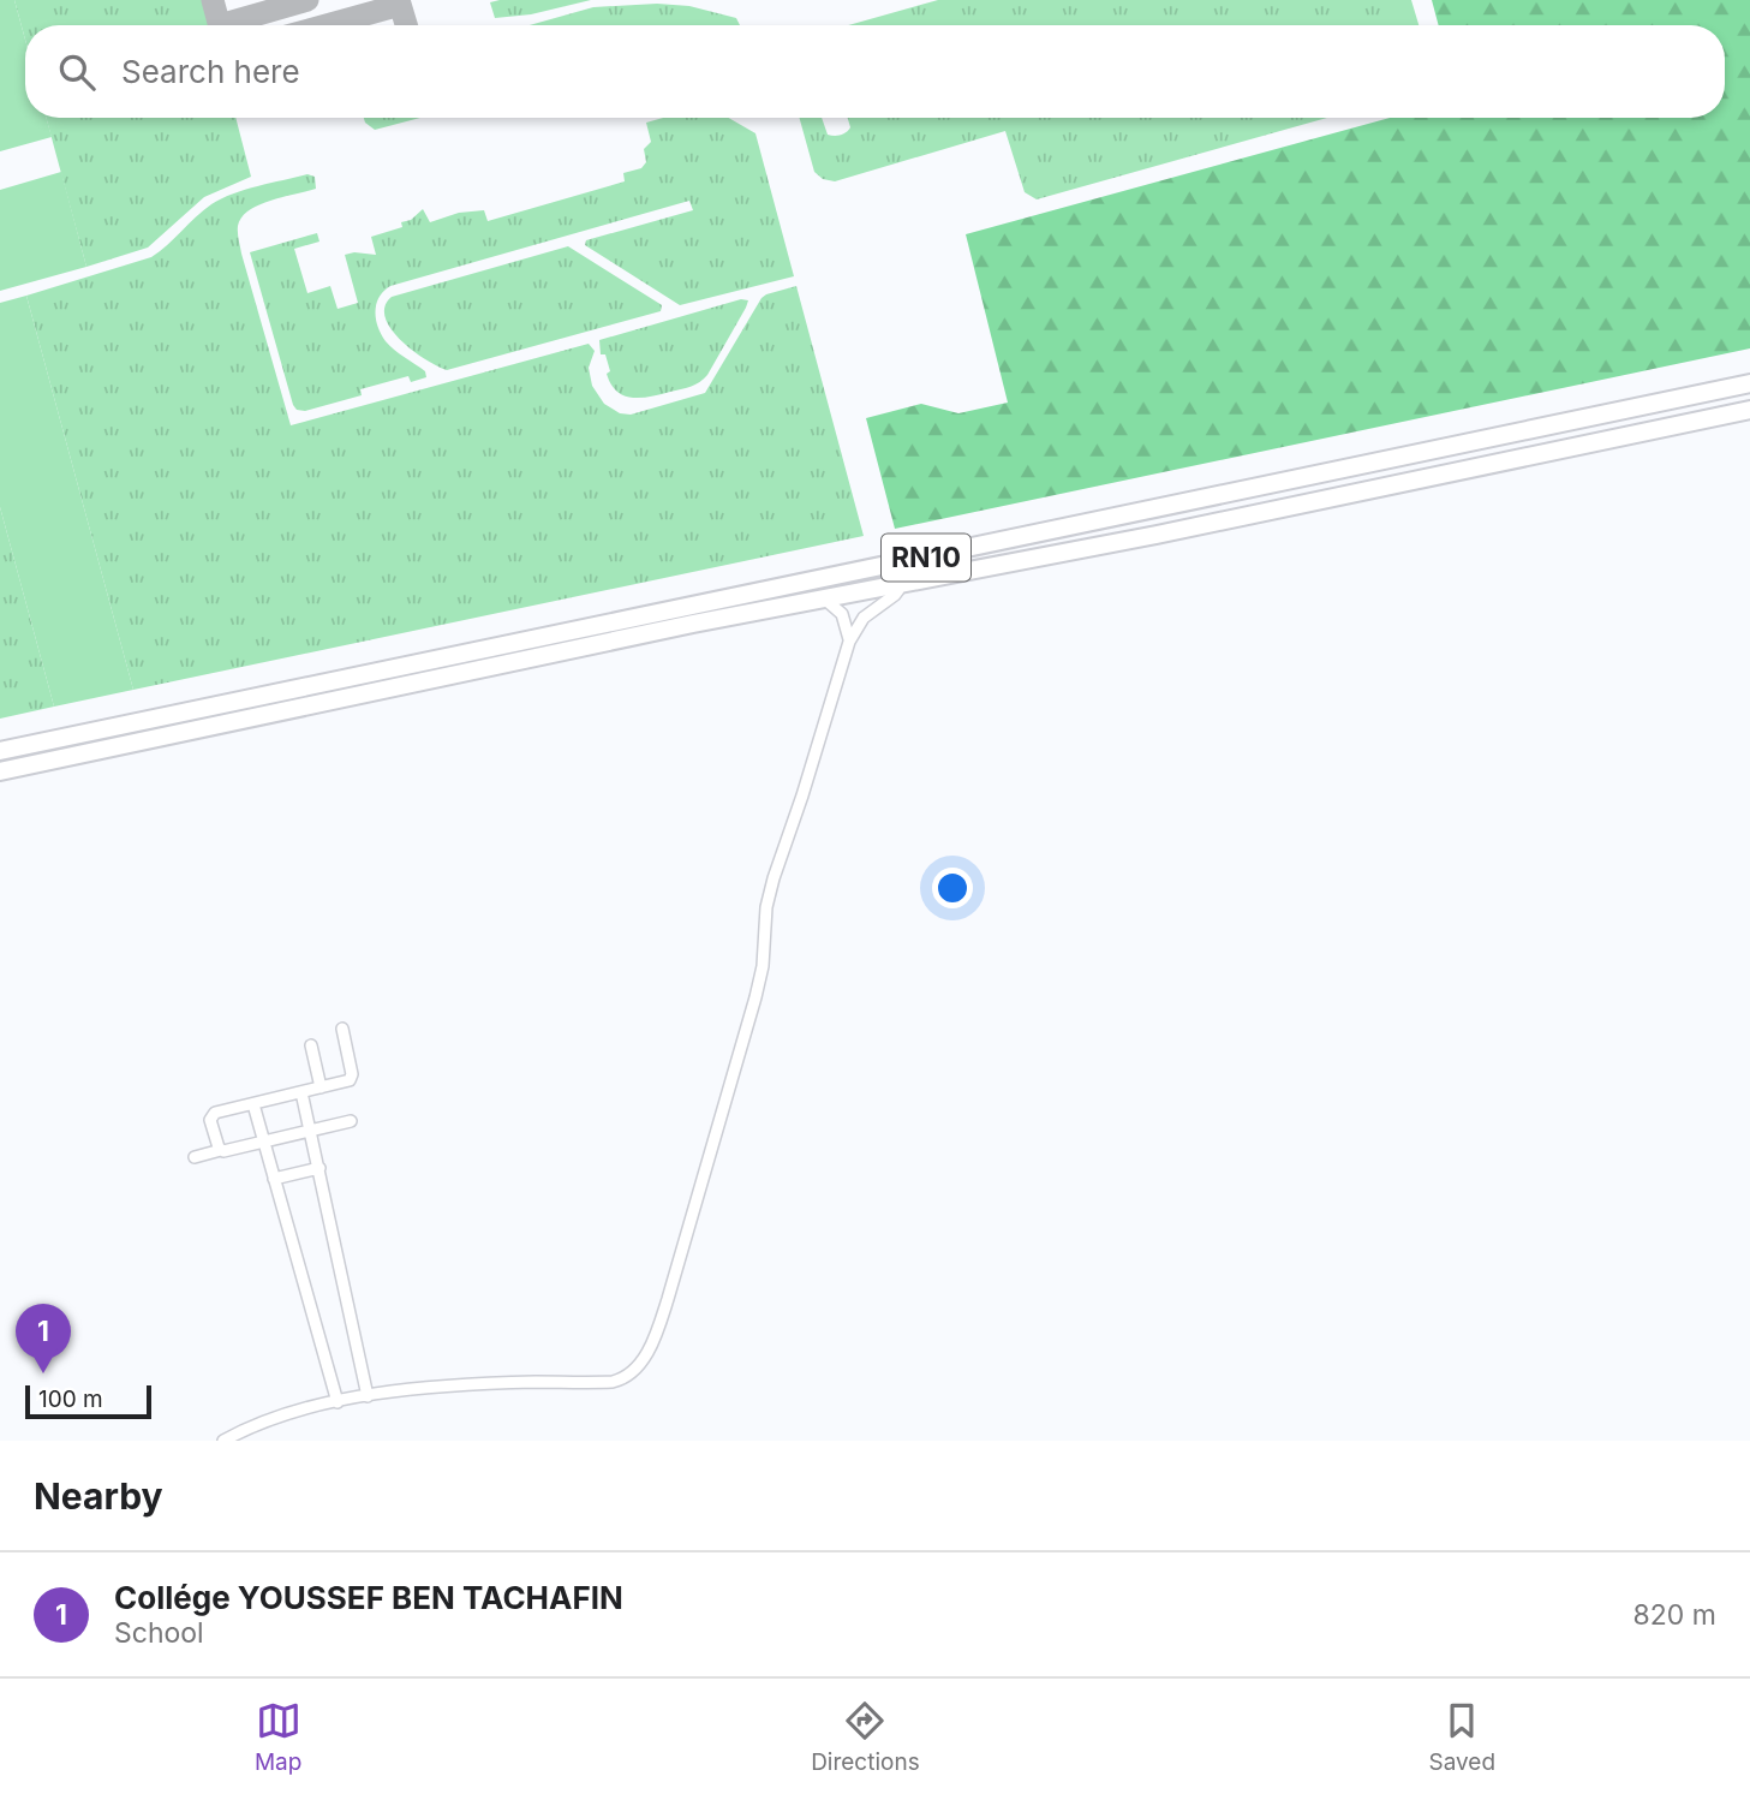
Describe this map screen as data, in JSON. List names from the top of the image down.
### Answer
{
  "streets": {
    "highway": ["RN10"]
  },
  "scale_bar": "100 m",
  "page": {
    "search": "Search here",
    "pins": "1",
    "scale": "100 m",
    "heading": "Nearby",
    "list": [
      {
        "mark": "1",
        "name": "Collége YOUSSEF BEN TACHAFIN",
        "note": "School",
        "value": "820 m"
      }
    ],
    "nav": ["Map", "Directions", "Saved"]
  }
}
